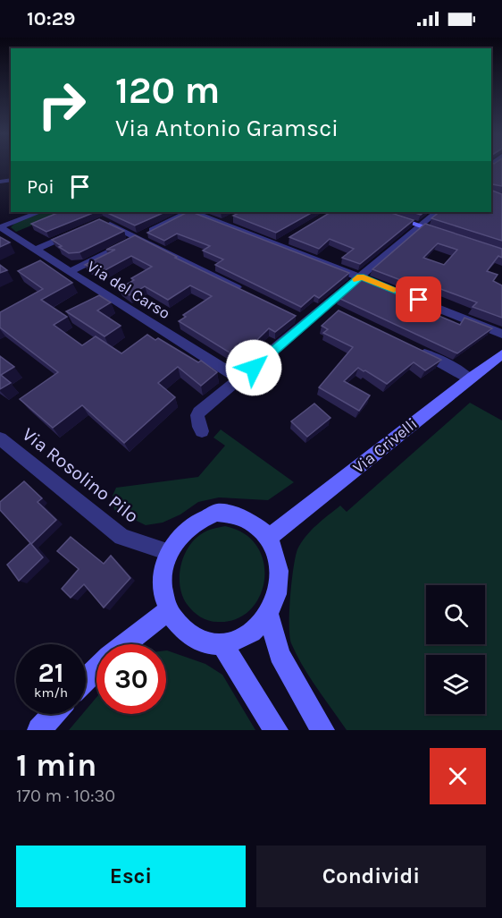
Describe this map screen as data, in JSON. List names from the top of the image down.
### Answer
{
  "streets": {
    "street": ["Via del Carso", "Via Crivelli", "Via Rosolino Pilo"]
  },
  "crossings": [
    ["Via Crivelli", "Via Rosolino Pilo"]
  ],
  "page": {
    "status": "10:29",
    "turn": ["120 m", "Via Antonio Gramsci"],
    "then": "Poi",
    "speed": "21 km/h",
    "limit": "30",
    "heading": ["1 min", "170 m · 10:30"],
    "buttons": ["Esci", "Condividi"]
  }
}
